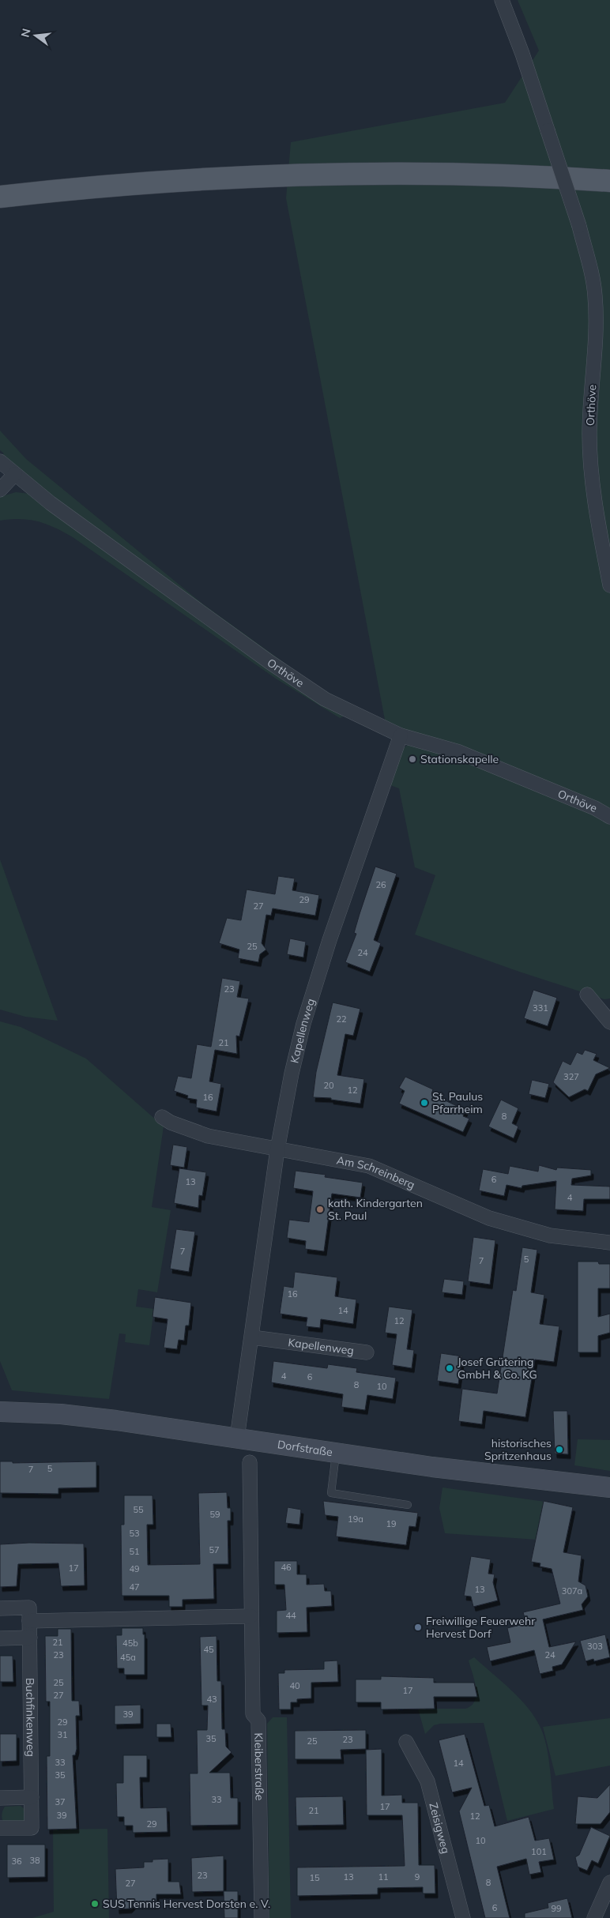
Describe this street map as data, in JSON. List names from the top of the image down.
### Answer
{
  "streets": {
    "street": [
      "Orthöve",
      "Kapellenweg",
      "Am Schreinberg",
      "Dorfstraße",
      "Buchfinkenweg",
      "Kleiberstraße",
      "Zeisigweg"
    ]
  },
  "crossings": [
    ["Orthöve", "Kapellenweg"],
    ["Kapellenweg", "Am Schreinberg"],
    ["Kapellenweg", "Dorfstraße"]
  ],
  "places": [
    "Stationskapelle",
    "St. Paulus Pfarrheim",
    "kath. Kindergarten St. Paul",
    "Josef Grütering GmbH & Co. KG",
    "historisches Spritzenhaus",
    "Freiwillige Feuerwehr Hervest Dorf",
    "SUS Tennis Hervest Dorsten e. V."
  ],
  "house_numbers": [
    "26",
    "29",
    "27",
    "25",
    "24",
    "23",
    "331",
    "22",
    "21",
    "327",
    "20",
    "12",
    "16",
    "8",
    "6",
    "13",
    "4",
    "7",
    "5",
    "7",
    "16",
    "14",
    "12",
    "4",
    "6",
    "8",
    "10",
    "5",
    "7",
    "55",
    "59",
    "19a",
    "19",
    "53",
    "57",
    "51",
    "46",
    "17",
    "49",
    "47",
    "13",
    "307a",
    "44",
    "21",
    "45b",
    "303",
    "45",
    "23",
    "24",
    "45a",
    "25",
    "40",
    "17",
    "27",
    "43",
    "39",
    "29",
    "31",
    "35",
    "23",
    "25",
    "33",
    "14",
    "35",
    "33",
    "37",
    "17",
    "21",
    "39",
    "12",
    "29",
    "10",
    "101",
    "38",
    "36",
    "23",
    "13",
    "11",
    "9",
    "15",
    "8",
    "27",
    "6",
    "99"
  ],
  "north": "left"
}
